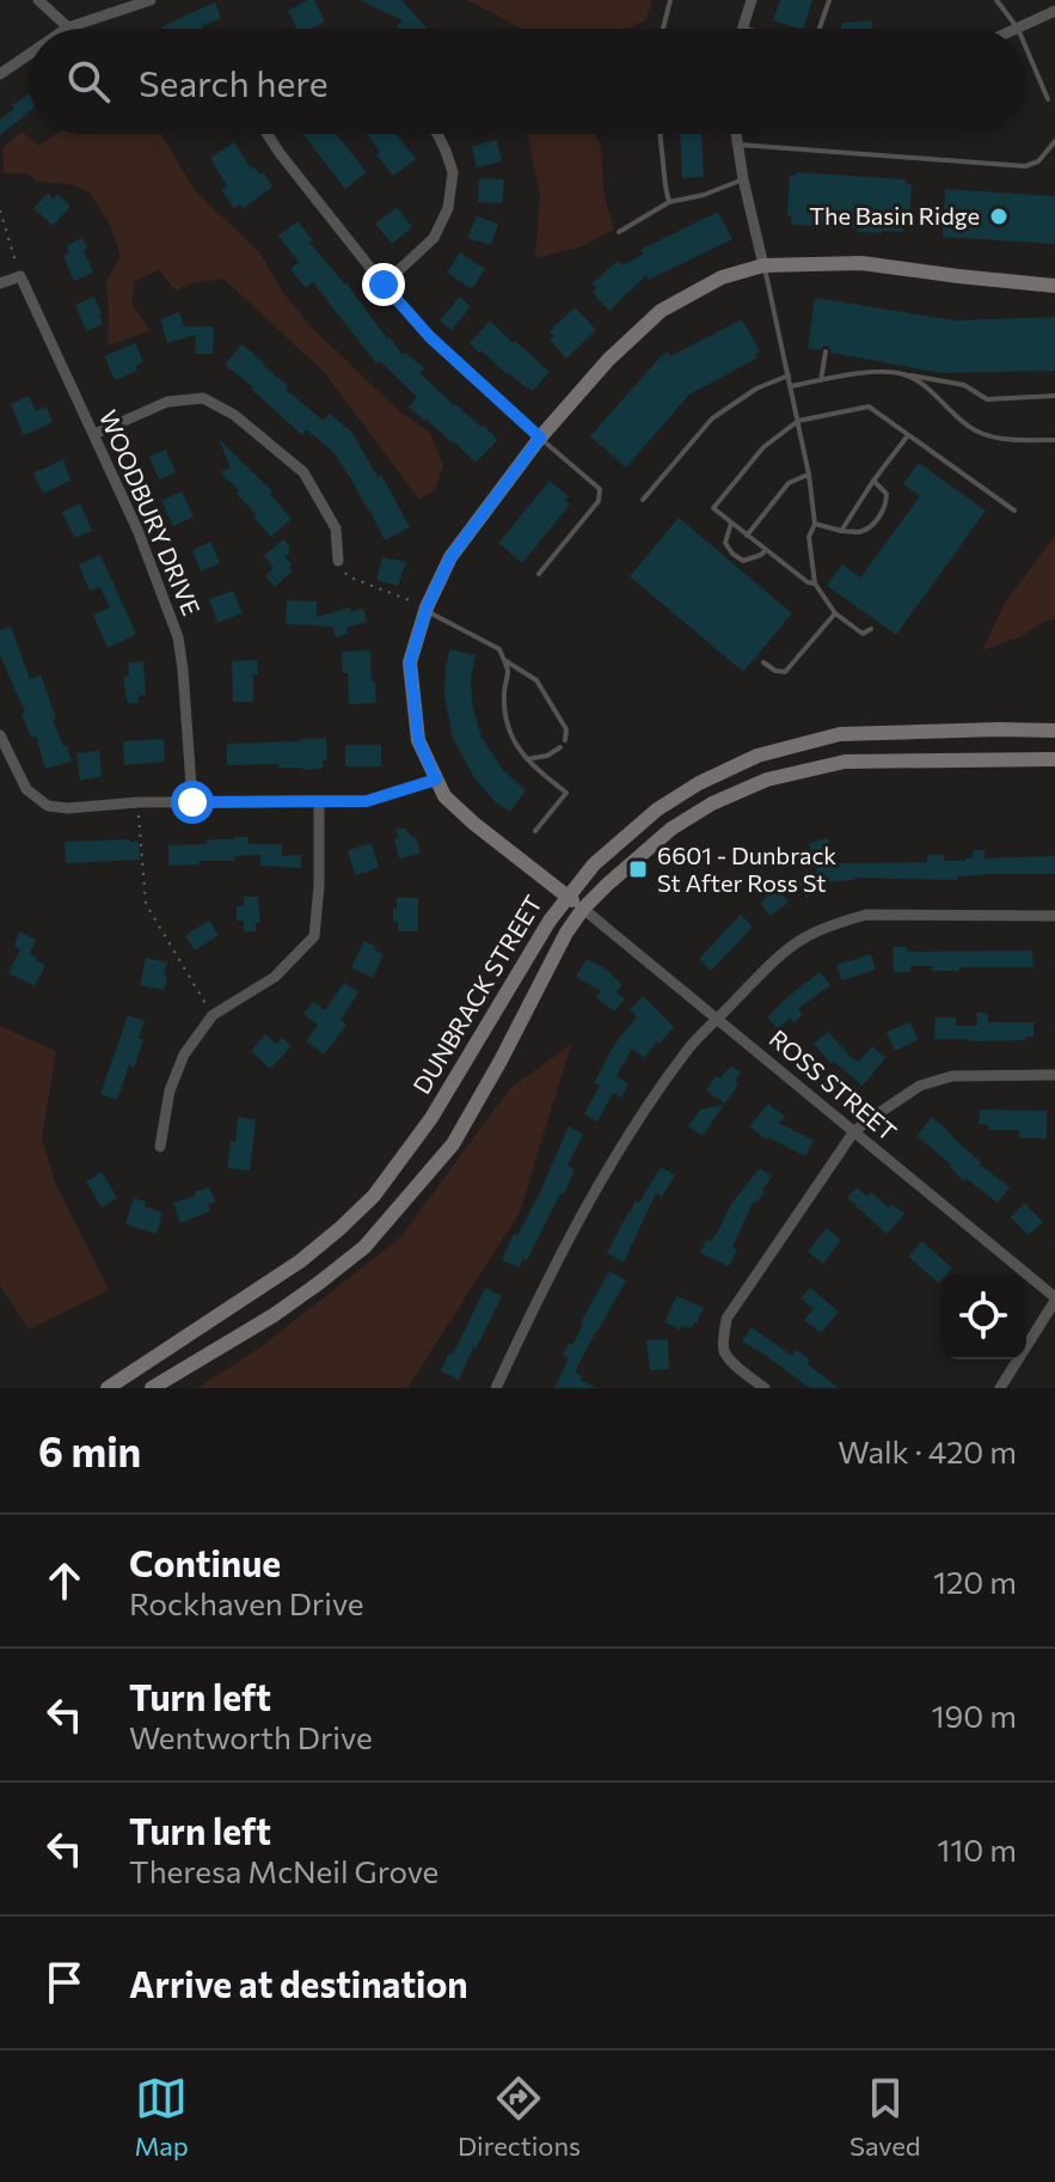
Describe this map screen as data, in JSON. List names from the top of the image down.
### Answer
{
  "streets": {
    "main road": ["DUNBRACK STREET"],
    "street": ["WOODBURY DRIVE", "ROSS STREET"]
  },
  "crossings": [
    ["DUNBRACK STREET", "ROSS STREET"]
  ],
  "places": {
    "other": ["The Basin Ridge"],
    "transit": ["6601 - Dunbrack St After Ross St"]
  },
  "page": {
    "search": "Search here",
    "heading": ["6 min", "Walk · 420 m"],
    "list": [
      ["Continue", "Rockhaven Drive", "120 m"],
      ["Turn left", "Wentworth Drive", "190 m"],
      ["Turn left", "Theresa McNeil Grove", "110 m"],
      "Arrive at destination"
    ],
    "nav": ["Map", "Directions", "Saved"]
  }
}
